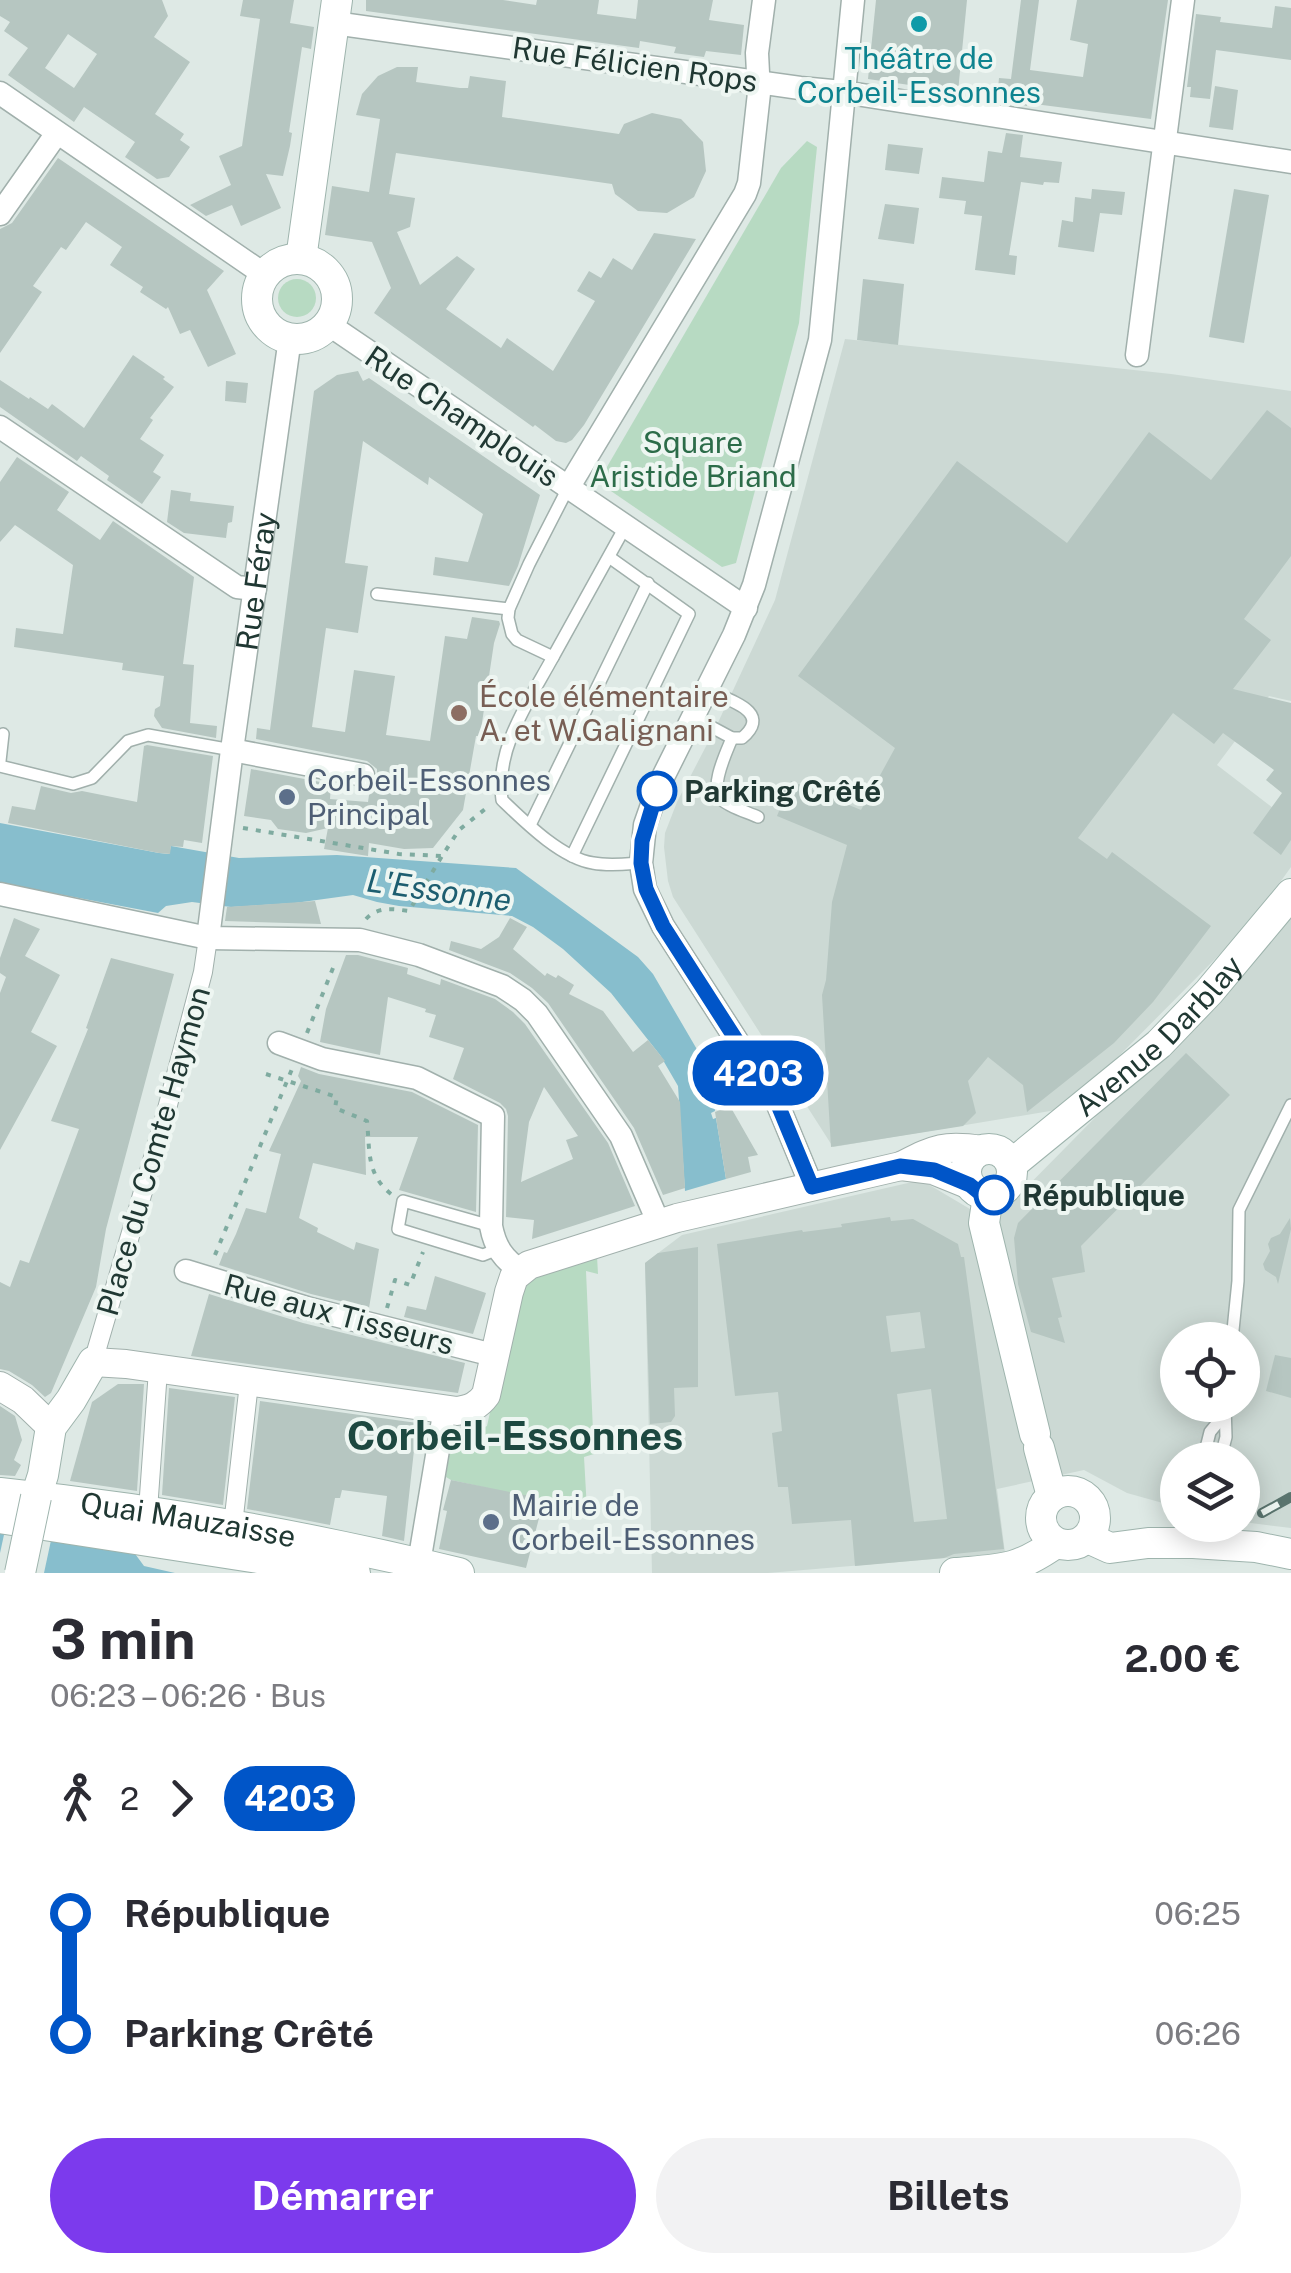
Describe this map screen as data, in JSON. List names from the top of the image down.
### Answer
{
  "streets": {
    "main road": ["Avenue Darblay", "Quai Mauzaisse"],
    "street": [
      "Rue Félicien Rops",
      "Rue Champlouis",
      "Rue Féray",
      "Place du Comte Haymon",
      "Rue aux Tisseurs"
    ]
  },
  "crossings": [
    ["Rue Champlouis", "Rue Féray"],
    ["Rue Féray", "Place du Comte Haymon"]
  ],
  "districts": ["Corbeil-Essonnes"],
  "water": ["L'Essonne"],
  "parks": ["Square Aristide Briand"],
  "places": [
    "Théâtre de Corbeil-Essonnes",
    "École élémentaire A. et W.Galignani",
    "Parking Crêté",
    "Corbeil-Essonnes Principal",
    "République",
    "Mairie de Corbeil-Essonnes"
  ],
  "lines": ["bus line 4203"],
  "page": {
    "on_map": "4203",
    "heading": ["3 min", "06:23 – 06:26 · Bus", "2.00 €"],
    "legs": ["2", "4203"],
    "list": [
      {
        "name": "République",
        "value": "06:25"
      },
      {
        "name": "Parking Crêté",
        "value": "06:26"
      }
    ],
    "buttons": ["Démarrer", "Billets"]
  }
}
